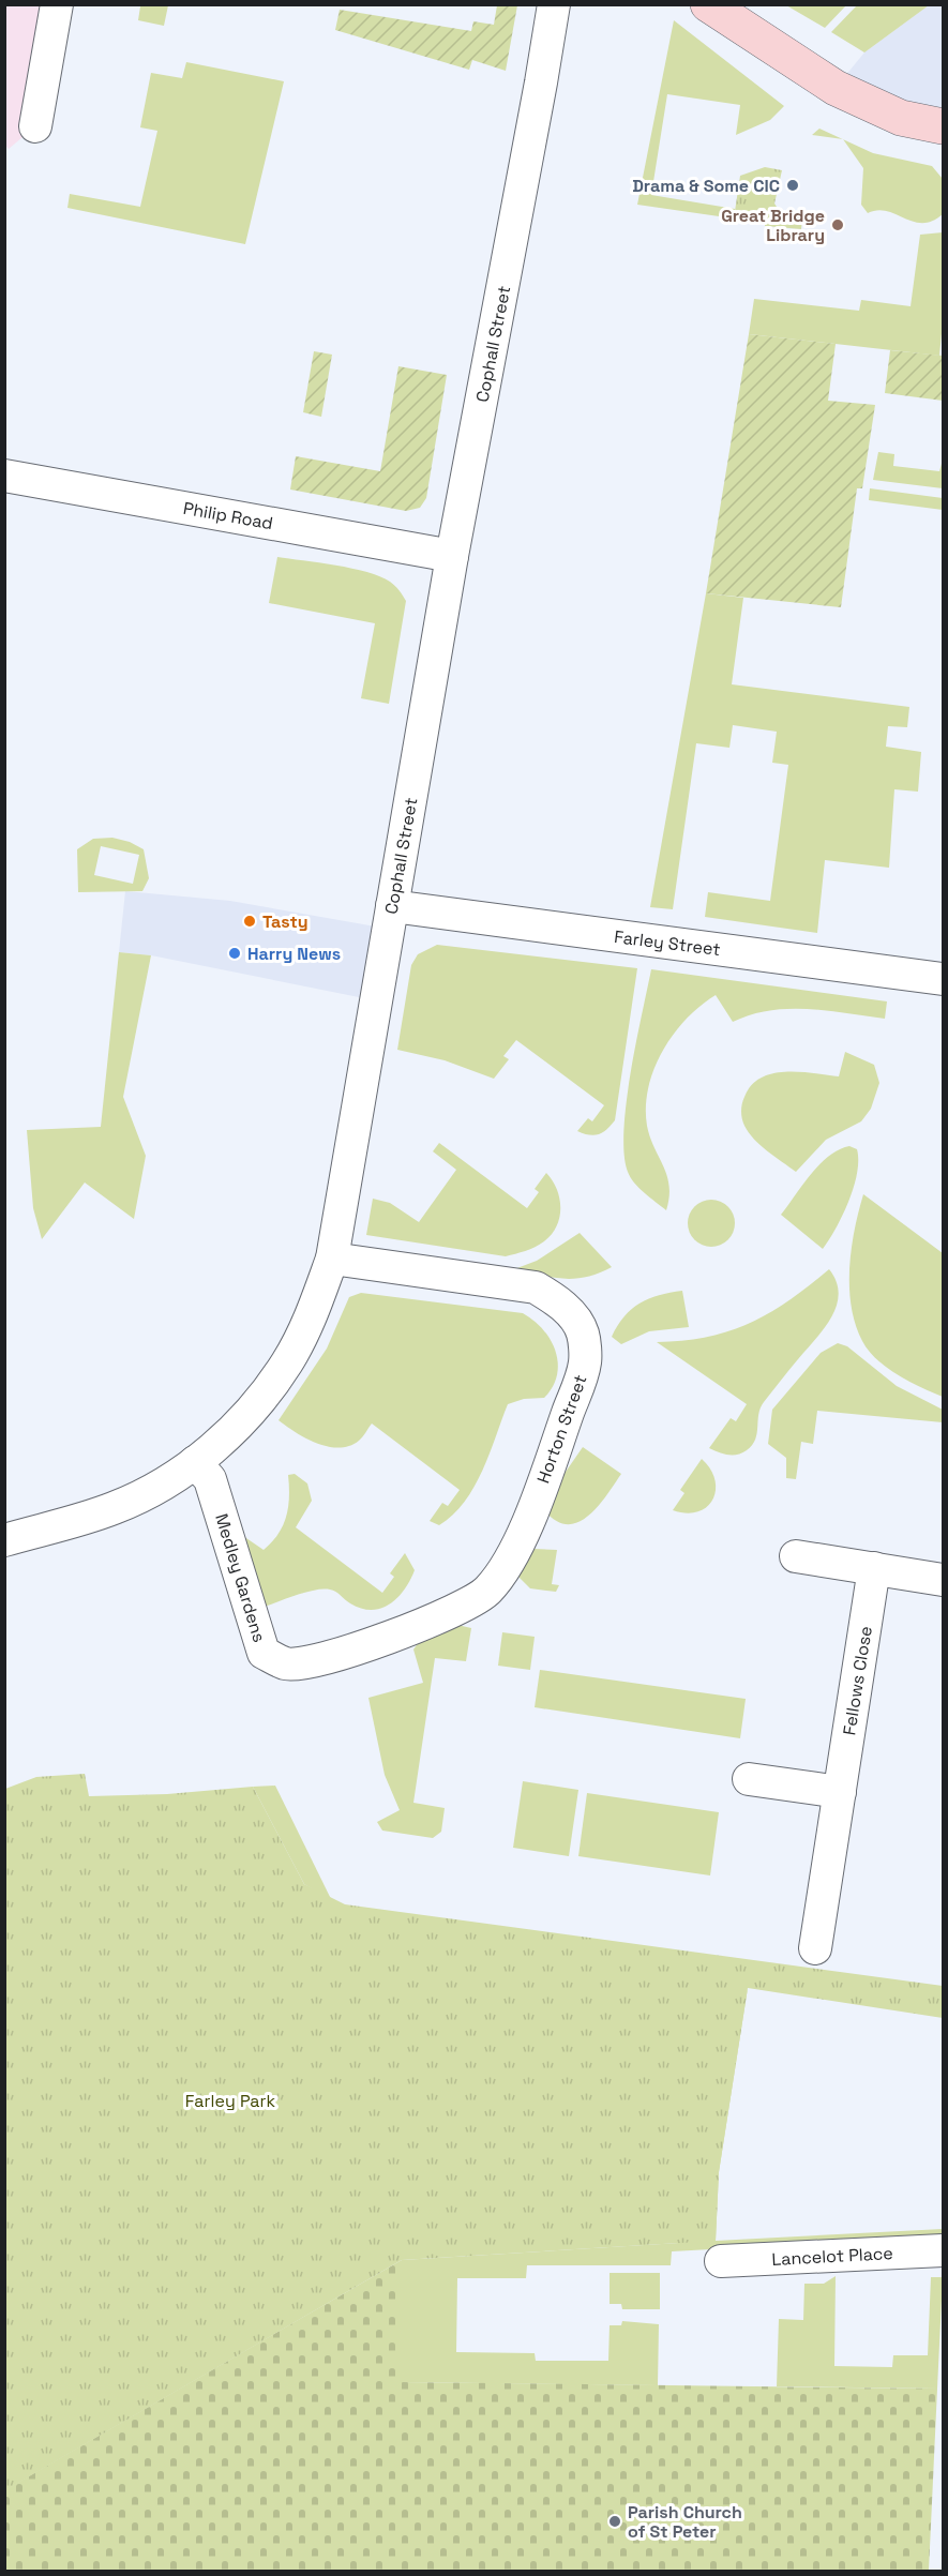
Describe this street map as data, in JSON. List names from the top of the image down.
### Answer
{
  "streets": {
    "street": [
      "Cophall Street",
      "Philip Road",
      "Farley Street",
      "Horton Street",
      "Medley Gardens",
      "Fellows Close",
      "Lancelot Place"
    ]
  },
  "crossings": [
    ["Cophall Street", "Philip Road"],
    ["Cophall Street", "Farley Street"],
    ["Cophall Street", "Horton Street"],
    ["Cophall Street", "Medley Gardens"],
    ["Horton Street", "Medley Gardens"]
  ],
  "parks": ["Farley Park"],
  "places": [
    "Drama & Some CIC",
    "Great Bridge Library",
    "Tasty",
    "Harry News",
    "Parish Church of St Peter"
  ]
}
